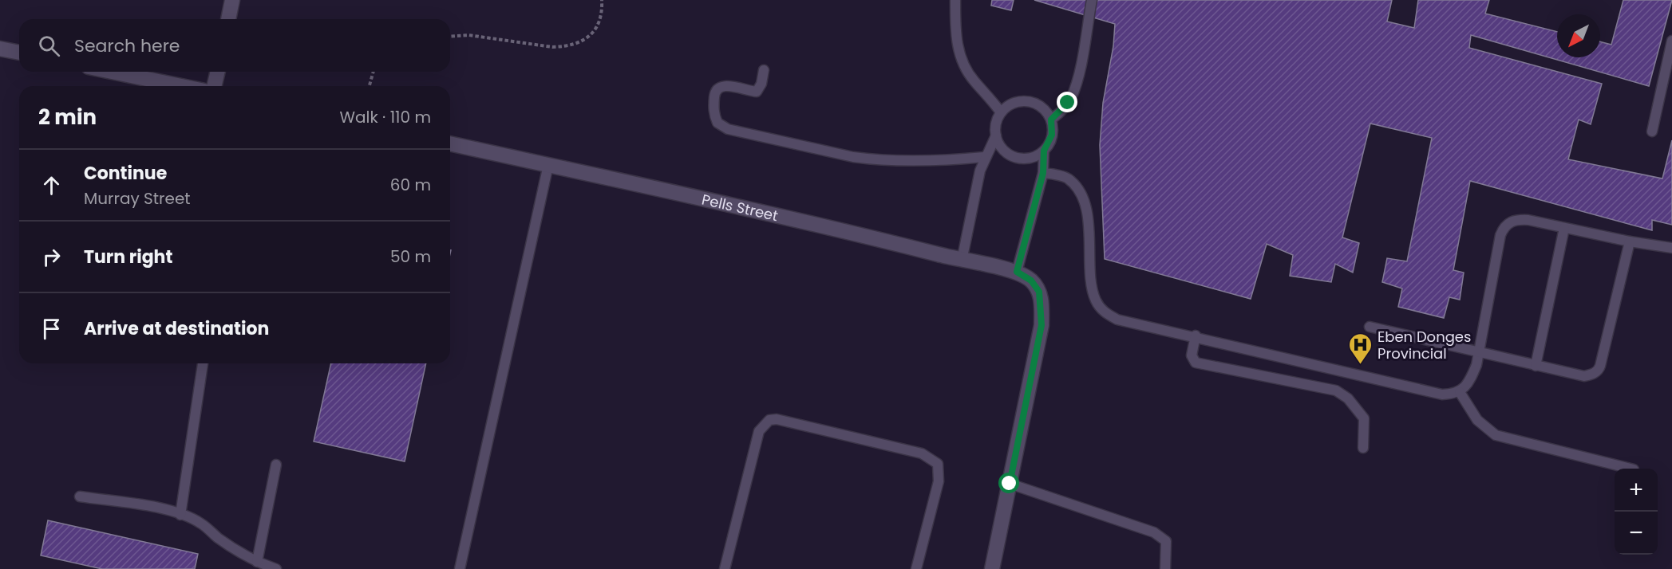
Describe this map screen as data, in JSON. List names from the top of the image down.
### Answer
{
  "streets": {
    "street": ["Pells Street"]
  },
  "places": {
    "hospital": ["Eben Donges Provincial"]
  },
  "north": "bottom left",
  "page": {
    "search": "Search here",
    "heading": ["2 min", "Walk · 110 m"],
    "list": [
      ["Continue", "Murray Street", "60 m"],
      ["Turn right", "50 m"],
      "Arrive at destination"
    ],
    "map_buttons": ["+", "−"]
  }
}
